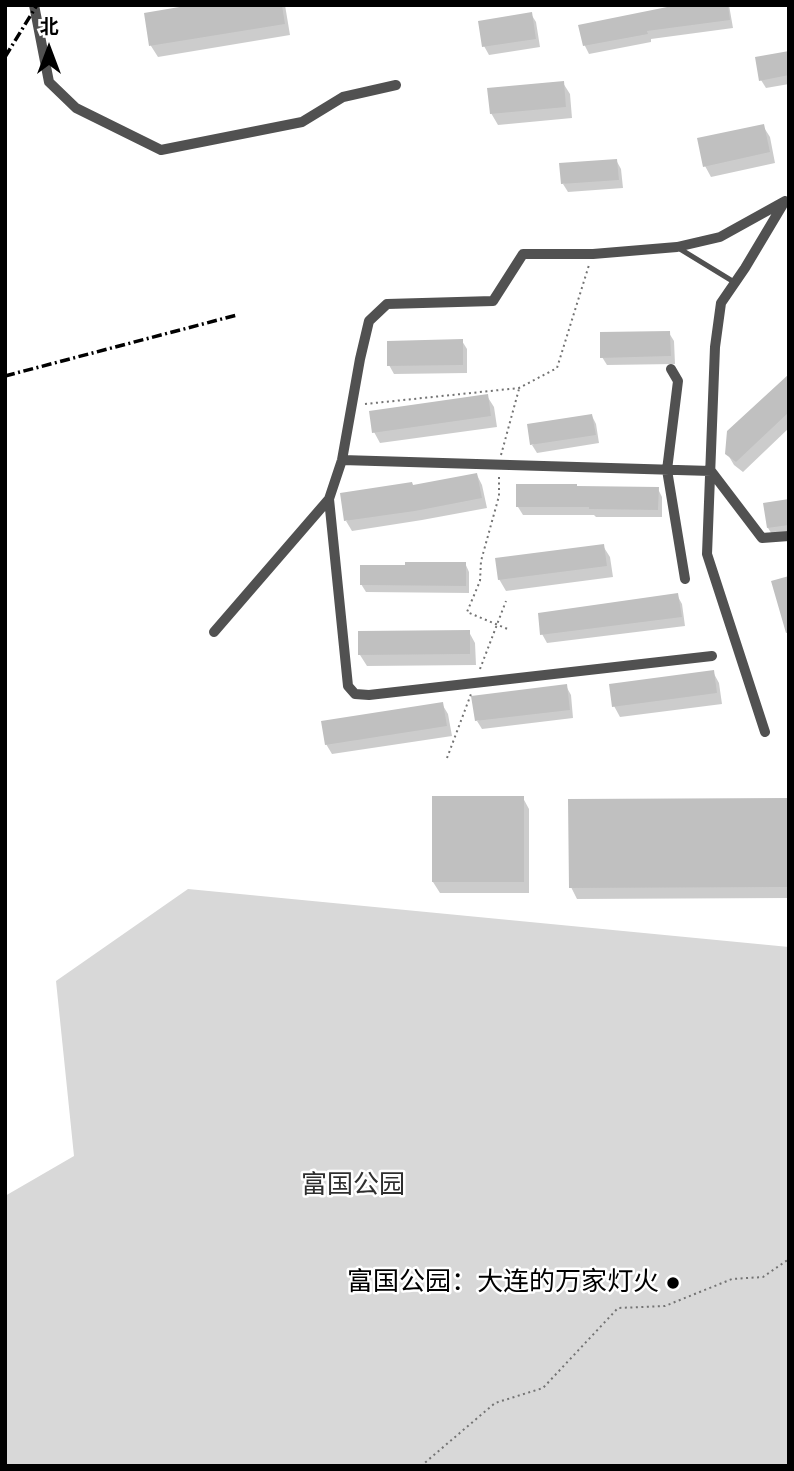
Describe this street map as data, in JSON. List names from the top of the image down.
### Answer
{
  "parks": ["富国公园"],
  "places": ["富国公园：大连的万家灯火"],
  "north": "top"
}
